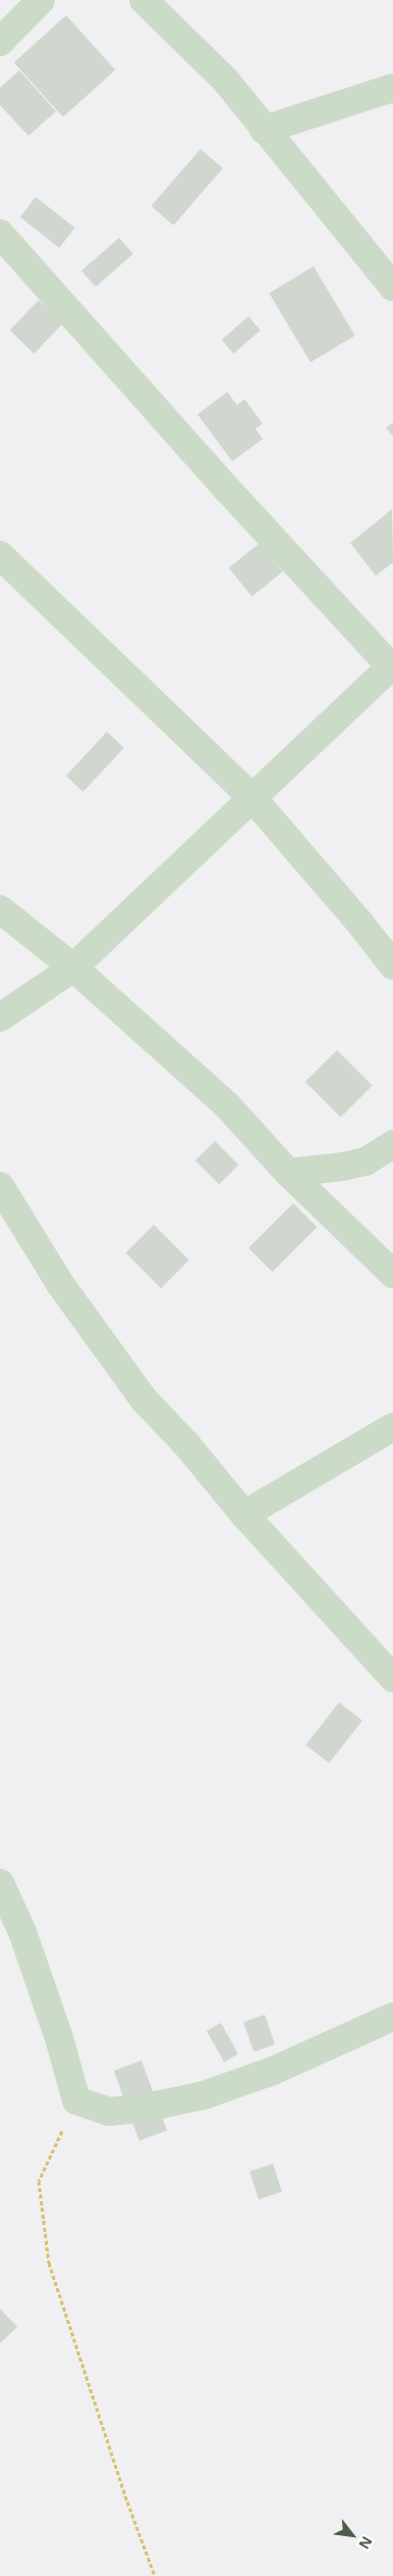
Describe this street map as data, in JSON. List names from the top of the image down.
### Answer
{
  "north": "bottom right"
}
